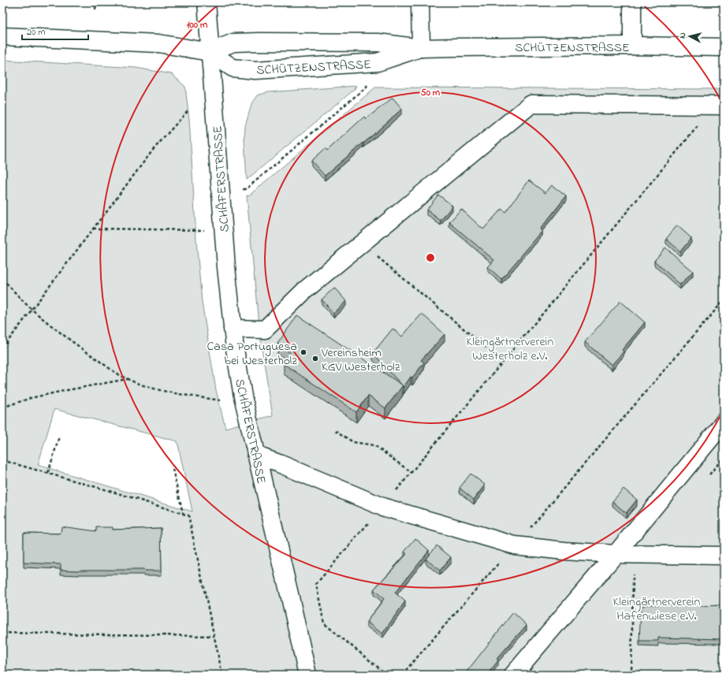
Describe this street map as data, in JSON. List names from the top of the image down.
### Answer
{
  "streets": {
    "street": ["SCHÜTZENSTRASSE", "SCHÄFERSTRASSE"]
  },
  "crossings": [
    ["SCHÜTZENSTRASSE", "SCHÄFERSTRASSE"]
  ],
  "parks": ["Kleingärtnerverein Westerholz e.V.", "Kleingärtnerverein Hafenwiese e.V."],
  "places": ["Casa Portuguesa bei Westerholz", "Vereinsheim KGV Westerholz"],
  "scale_bar": "20 m",
  "north": "left",
  "rings": ["100 m", "50 m"]
}
